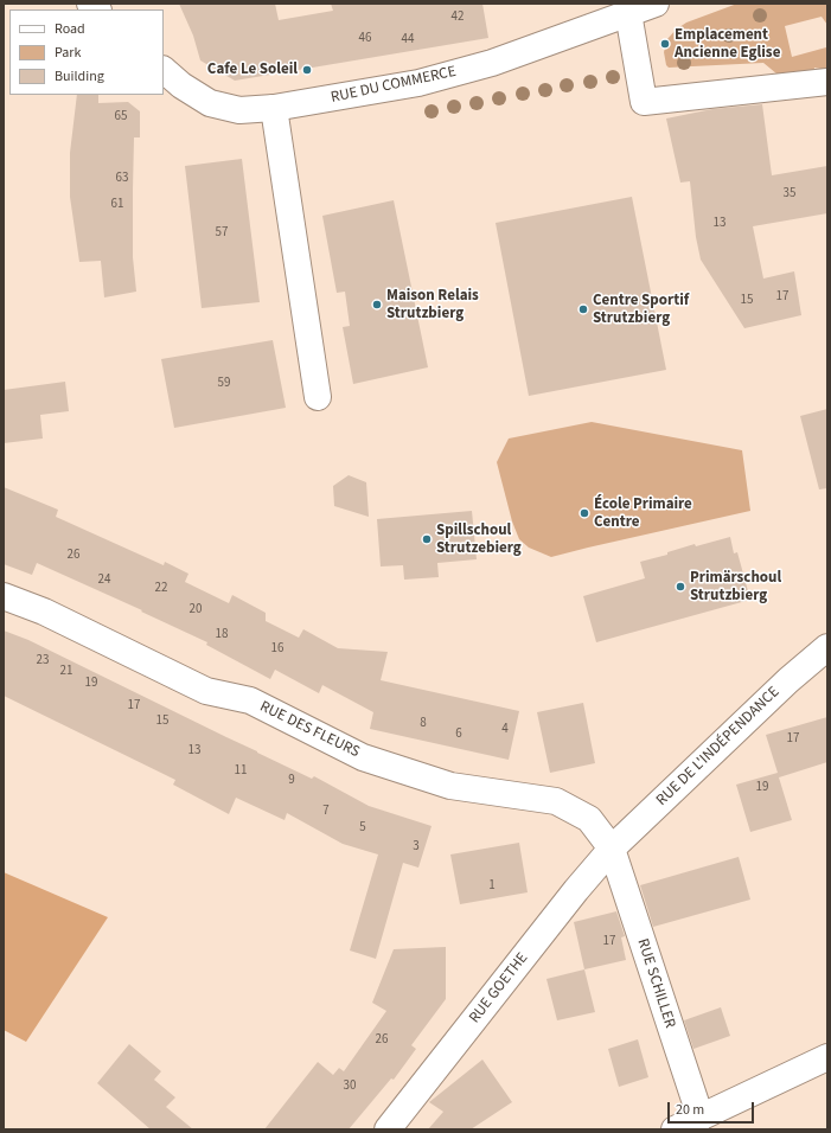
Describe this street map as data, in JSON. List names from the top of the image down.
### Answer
{
  "streets": {
    "street": [
      "RUE DU COMMERCE",
      "RUE DES FLEURS",
      "RUE DE L'INDÉPENDANCE",
      "RUE SCHILLER",
      "RUE GOETHE"
    ]
  },
  "crossings": [
    ["RUE DES FLEURS", "RUE DE L'INDÉPENDANCE"],
    ["RUE DES FLEURS", "RUE SCHILLER"],
    ["RUE DES FLEURS", "RUE GOETHE"],
    ["RUE DE L'INDÉPENDANCE", "RUE SCHILLER"],
    ["RUE DE L'INDÉPENDANCE", "RUE GOETHE"],
    ["RUE SCHILLER", "RUE GOETHE"]
  ],
  "places": [
    "Emplacement Ancienne Eglise",
    "Cafe Le Soleil",
    "Maison Relais Strutzbierg",
    "Centre Sportif Strutzbierg",
    "École Primaire Centre",
    "Spillschoul Strutzebierg",
    "Primärschoul Strutzbierg"
  ],
  "house_numbers": [
    "42",
    "46",
    "44",
    "65",
    "63",
    "35",
    "61",
    "13",
    "57",
    "17",
    "15",
    "59",
    "26",
    "24",
    "22",
    "20",
    "18",
    "16",
    "23",
    "21",
    "19",
    "17",
    "15",
    "8",
    "4",
    "6",
    "17",
    "13",
    "11",
    "9",
    "19",
    "7",
    "5",
    "3",
    "1",
    "17",
    "26",
    "30"
  ],
  "legend": ["Road", "Park", "Building"],
  "scale_bar": "20 m"
}
